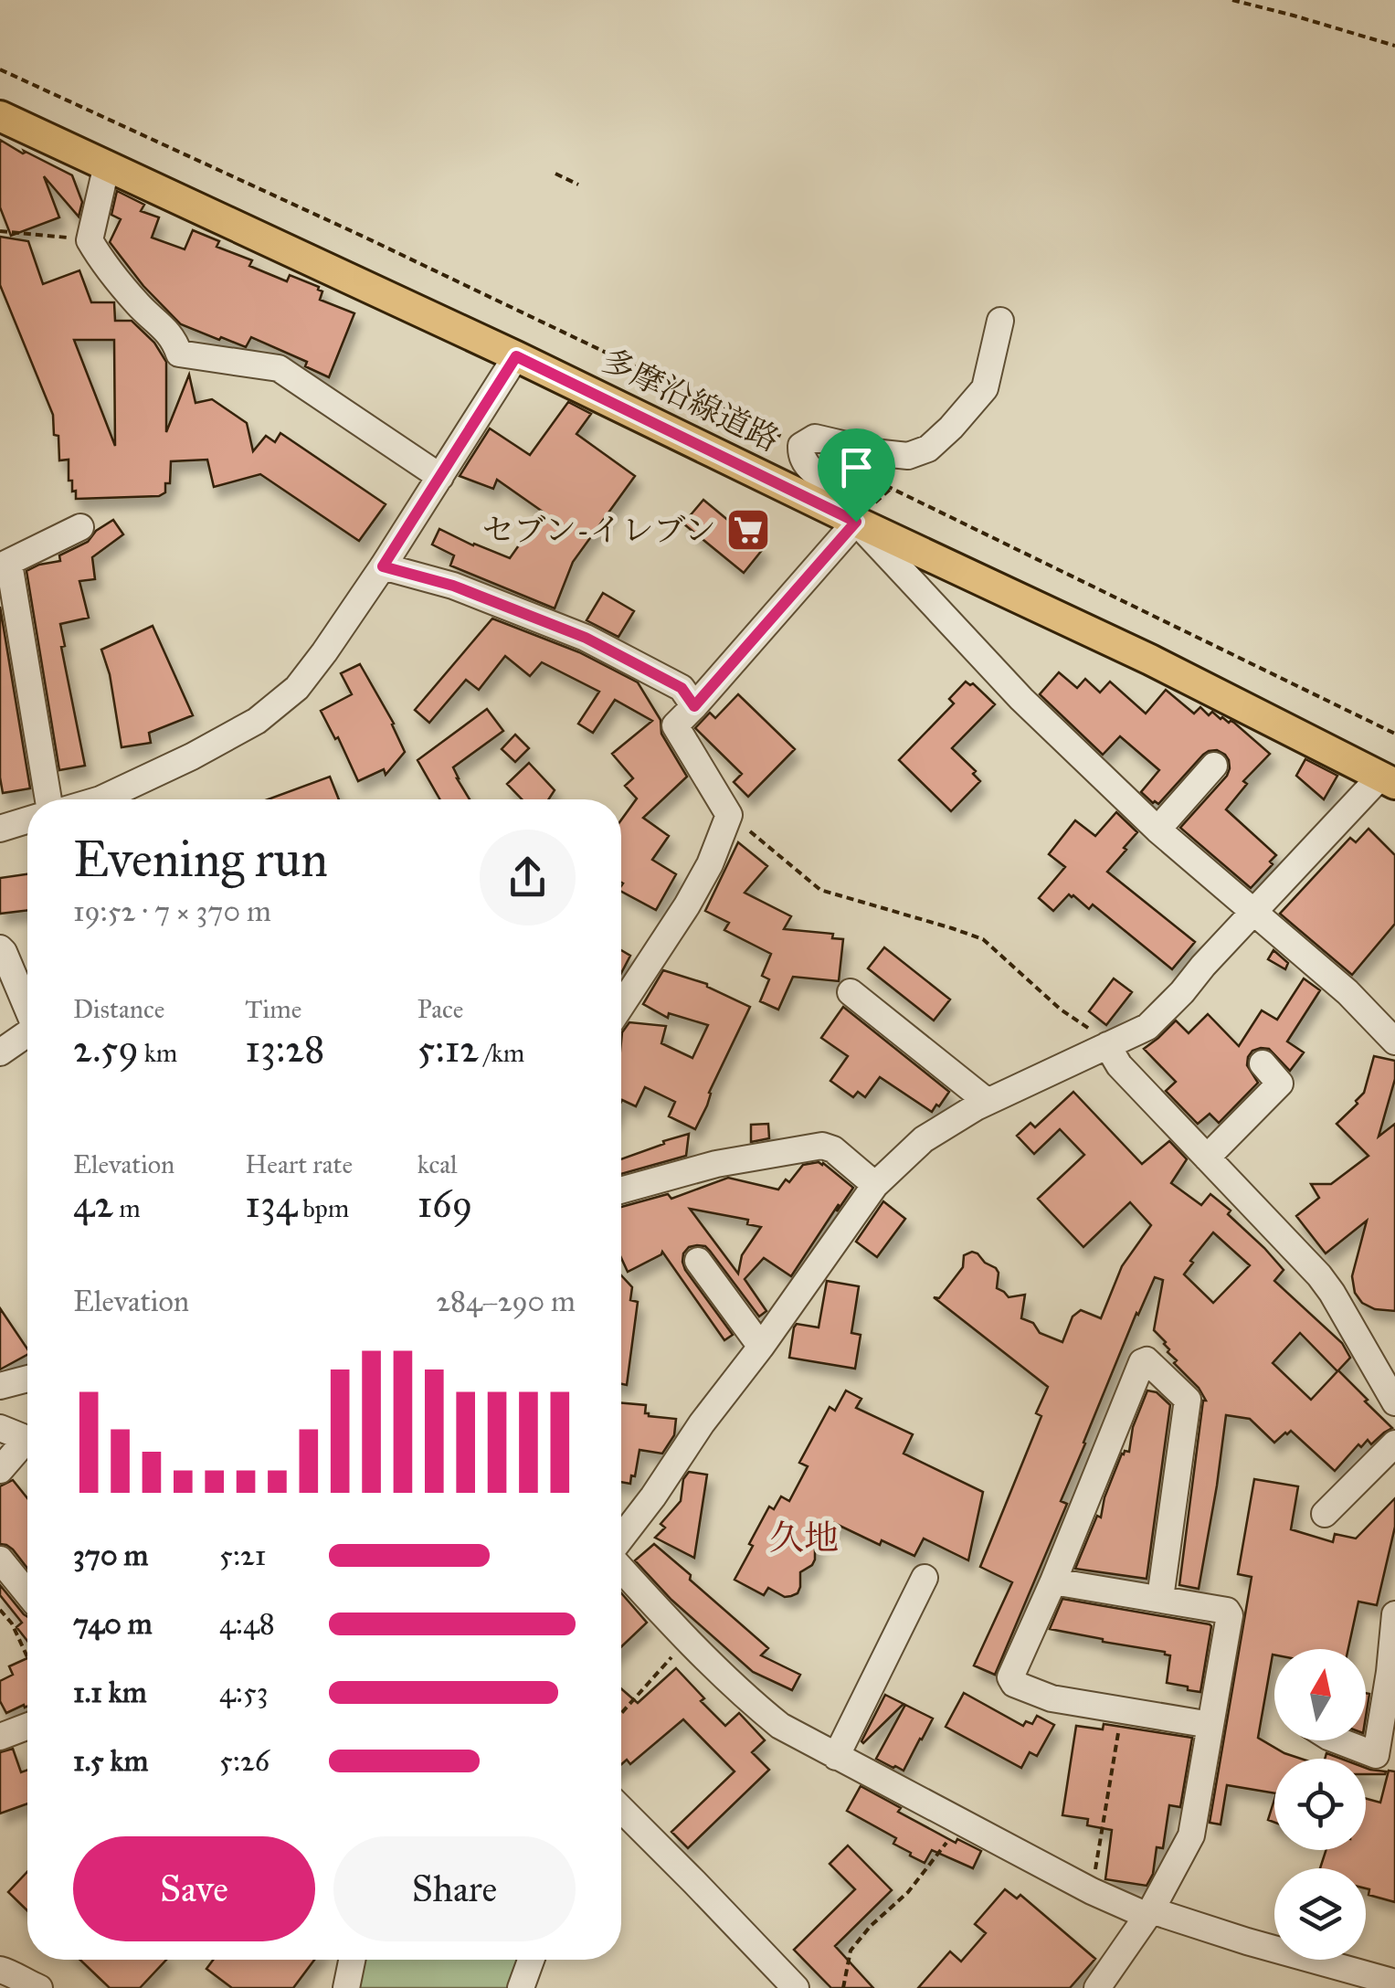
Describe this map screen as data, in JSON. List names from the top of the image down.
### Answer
{
  "streets": {
    "main road": ["多摩沿線道路"]
  },
  "districts": ["久地"],
  "places": {
    "supermarket": ["セブン-イレブン"]
  },
  "north": "top",
  "page": {
    "heading": ["Evening run", "19:52 · 7 × 370 m"],
    "stats": [
      ["Distance", "2.59 km"],
      ["Time", "13:28"],
      ["Pace", "5:12 /km"],
      ["Elevation", "42 m"],
      ["Heart rate", "134 bpm"],
      ["kcal", "169"]
    ],
    "chart": ["Elevation", "284–290 m"],
    "list": [
      {
        "name": "370 m",
        "note": "5:21"
      },
      {
        "name": "740 m",
        "note": "4:48"
      },
      {
        "name": "1.1 km",
        "note": "4:53"
      },
      {
        "name": "1.5 km",
        "note": "5:26"
      }
    ],
    "buttons": ["Save", "Share"]
  }
}
